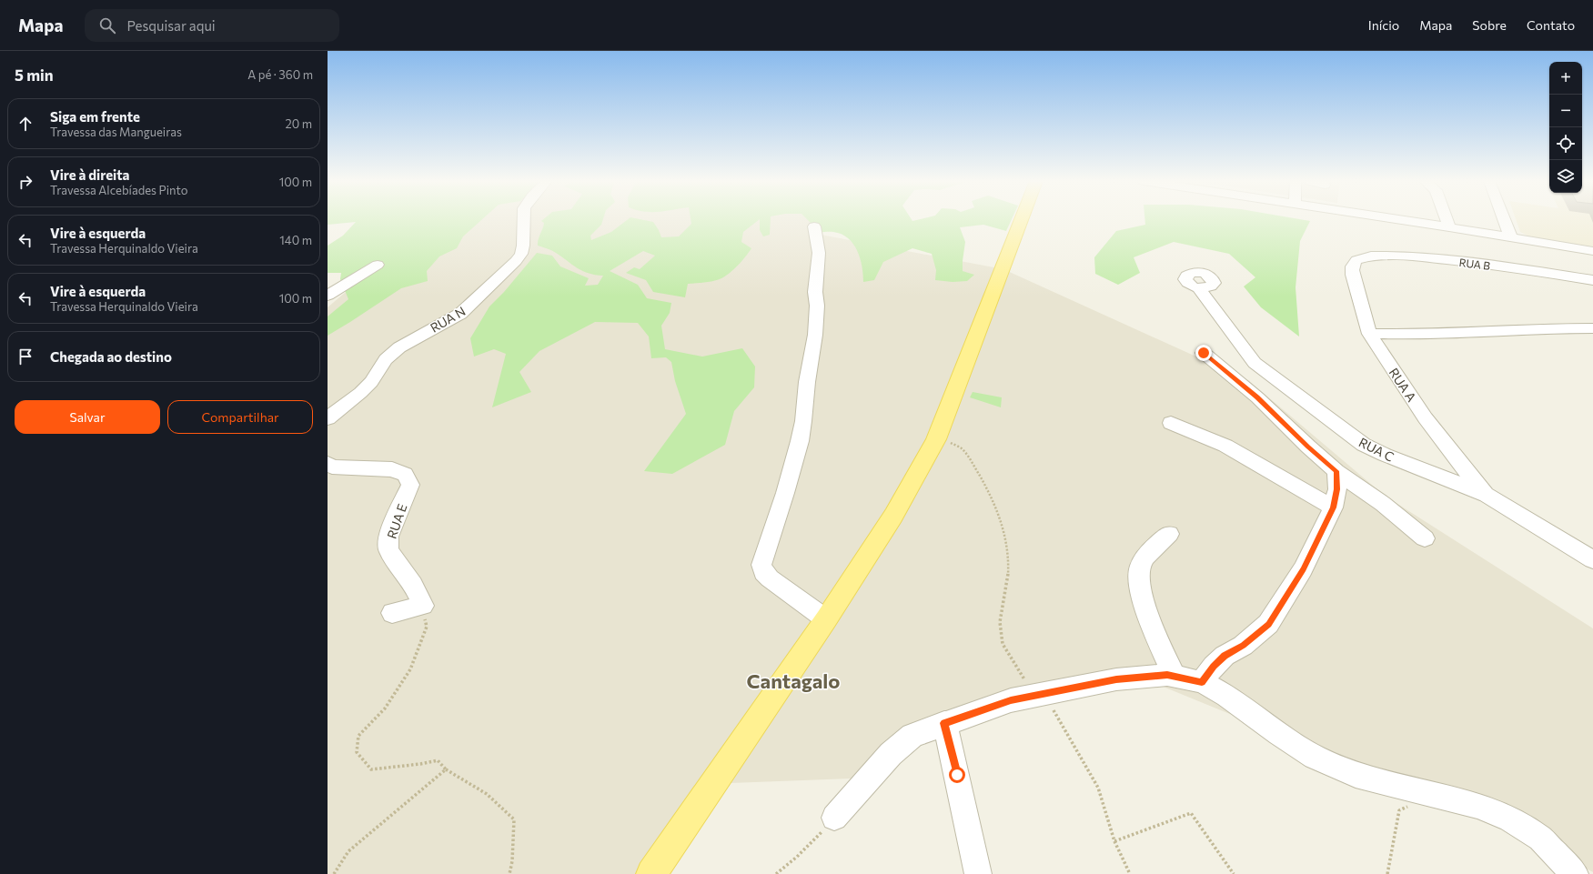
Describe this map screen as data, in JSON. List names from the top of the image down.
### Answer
{
  "streets": {
    "street": [
      "RUA B",
      "RUA N",
      "RUA A",
      "RUA C",
      "RUA E"
    ]
  },
  "crossings": [
    ["RUA B", "RUA A"],
    ["RUA A", "RUA C"]
  ],
  "districts": ["Cantagalo"],
  "page": {
    "header": "Mapa",
    "search": "Pesquisar aqui",
    "nav": [
      "Início",
      "Mapa",
      "Sobre",
      "Contato"
    ],
    "heading": ["5 min", "A pé · 360 m"],
    "map_buttons": ["+", "−"],
    "list": [
      ["Siga em frente", "Travessa das Mangueiras", "20 m"],
      ["Vire à direita", "Travessa Alcebíades Pinto", "100 m"],
      ["Vire à esquerda", "Travessa Herquinaldo Vieira", "140 m"],
      ["Vire à esquerda", "Travessa Herquinaldo Vieira", "100 m"],
      "Chegada ao destino"
    ],
    "buttons": ["Salvar", "Compartilhar"]
  }
}
